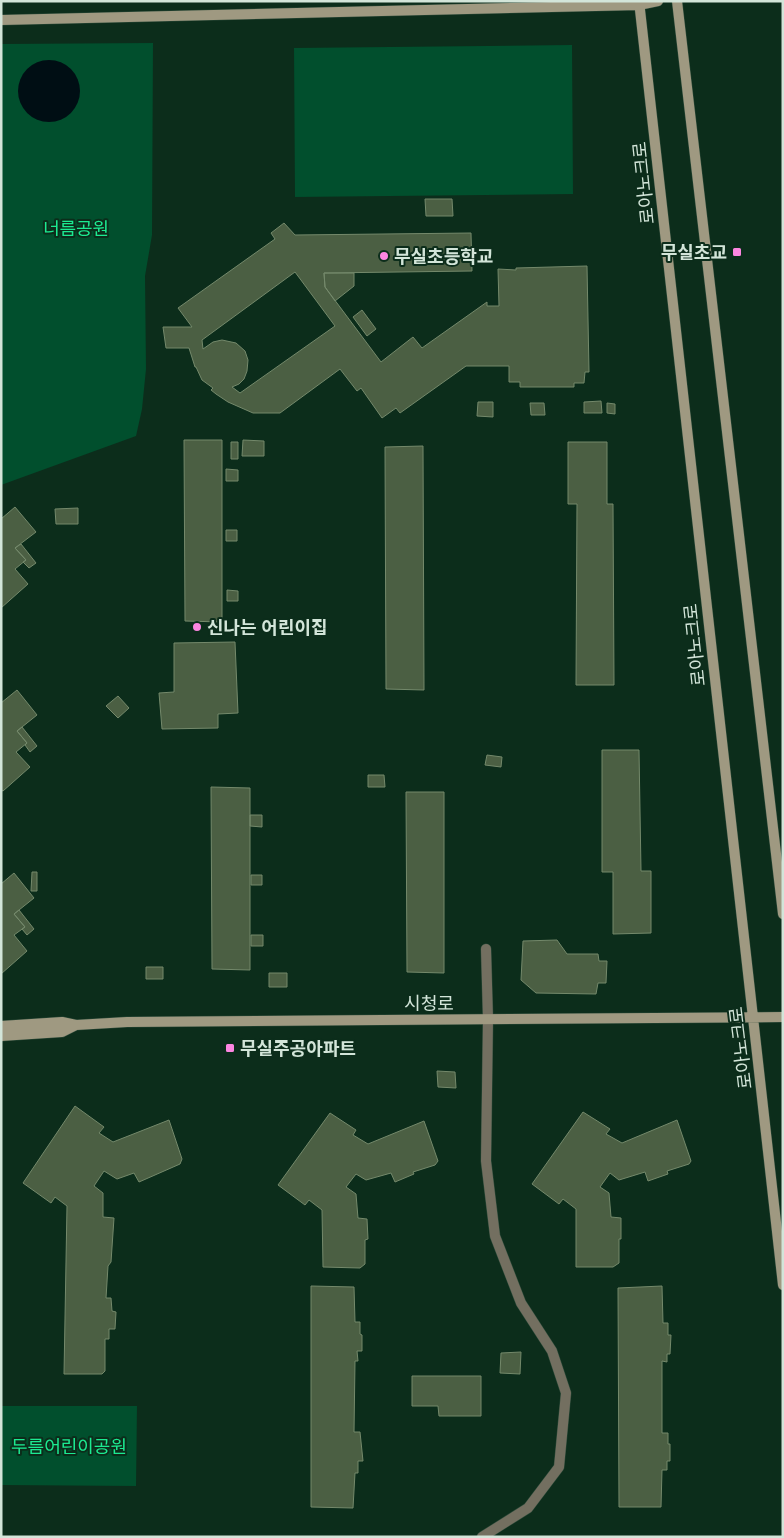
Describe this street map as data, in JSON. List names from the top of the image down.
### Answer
{
  "streets": {
    "street": ["로아노크로", "시청로"]
  },
  "crossings": [
    ["로아노크로", "시청로"]
  ],
  "parks": ["너름공원", "두름어린이공원"],
  "places": {
    "transit": ["무실초교", "무실주공아파트"],
    "other": ["무실초등학교", "신나는 어린이집"]
  }
}
